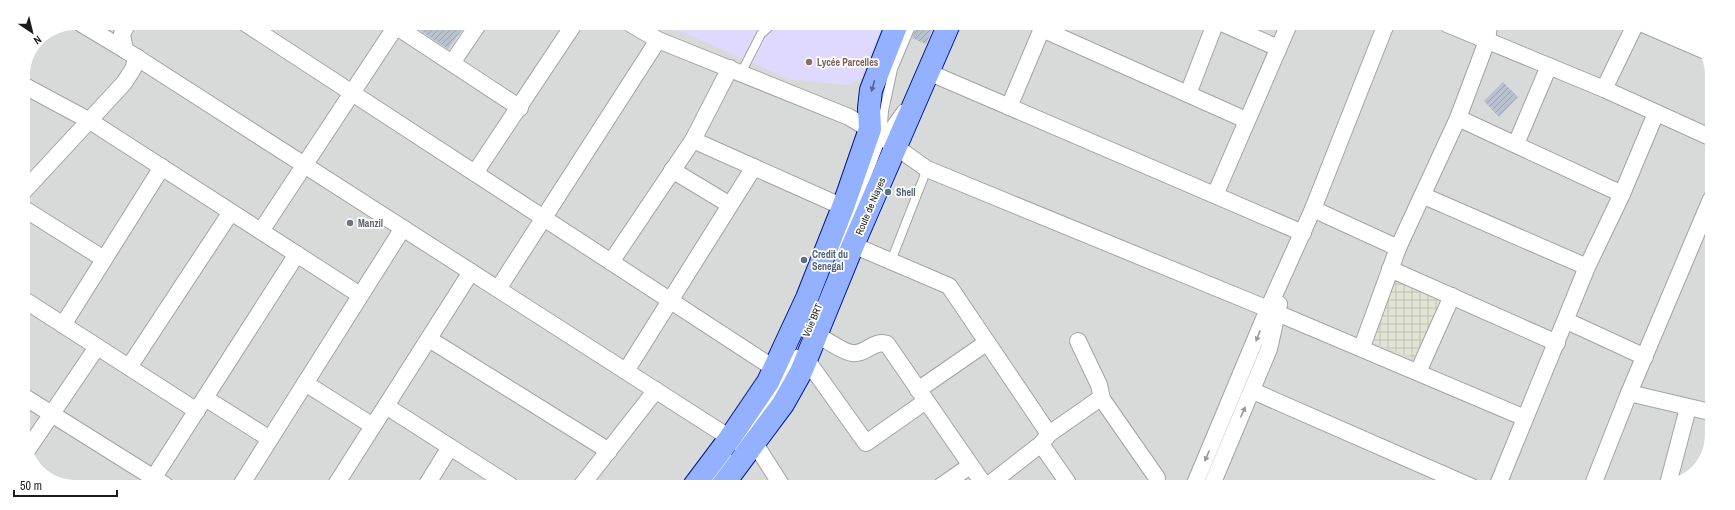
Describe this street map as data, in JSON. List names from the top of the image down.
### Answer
{
  "streets": {
    "main road": ["Route de Niayes"],
    "lane": ["Voie BRT"]
  },
  "crossings": [
    ["Route de Niayes", "Voie BRT"]
  ],
  "places": [
    "Lycée Parcelles",
    "Shell",
    "Manzil",
    "Credit du Senegal"
  ],
  "scale_bar": "50 m",
  "north": "bottom right"
}
